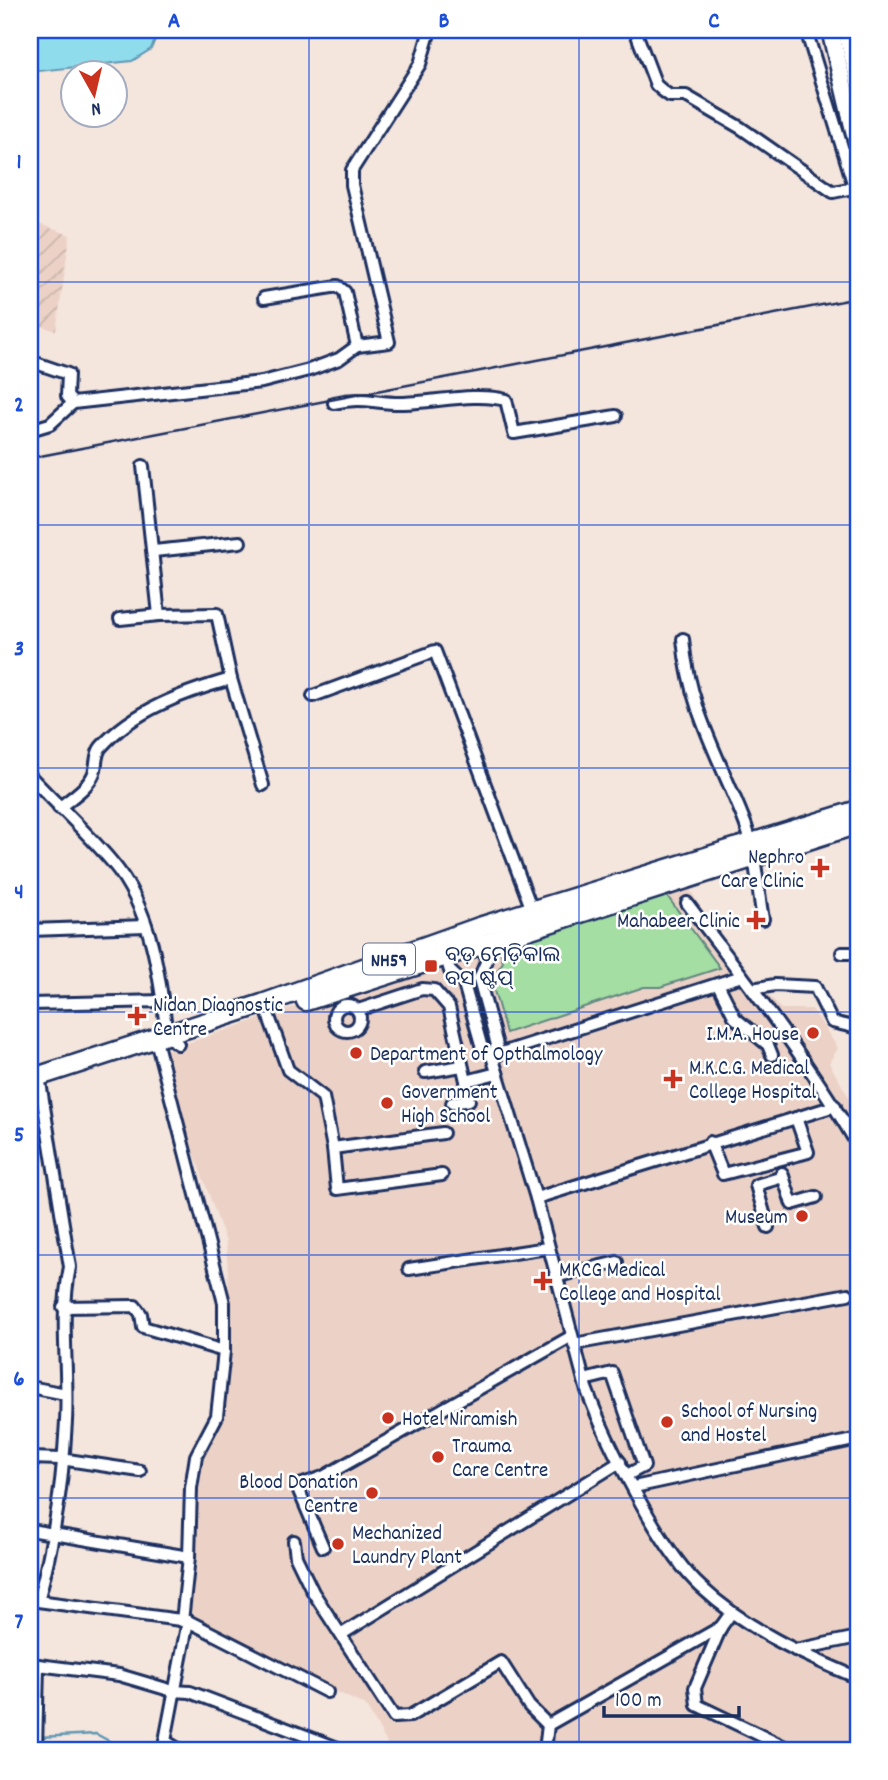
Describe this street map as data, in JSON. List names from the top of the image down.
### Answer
{
  "streets": {
    "highway": ["NH59"]
  },
  "places": {
    "health": [
      "Nephro Care Clinic",
      "Mahabeer Clinic",
      "Nidan Diagnostic Centre",
      "M.K.C.G. Medical College Hospital",
      "MKCG Medical College and Hospital"
    ],
    "transit": ["ବଡ଼ ମେଡ଼ିକାଲ ବସ ଷ୍ଟପ୍"],
    "other": [
      "I.M.A. House",
      "Department of Opthalmology",
      "Government High School",
      "Museum",
      "Hotel Niramish",
      "School of Nursing and Hostel",
      "Trauma Care Centre",
      "Blood Donation Centre",
      "Mechanized Laundry Plant"
    ]
  },
  "scale_bar": "100 m",
  "north": "bottom",
  "grid": {
    "columns": ["A", "B", "C"],
    "rows": [
      "1",
      "2",
      "3",
      "4",
      "5",
      "6",
      "7"
    ]
  }
}
